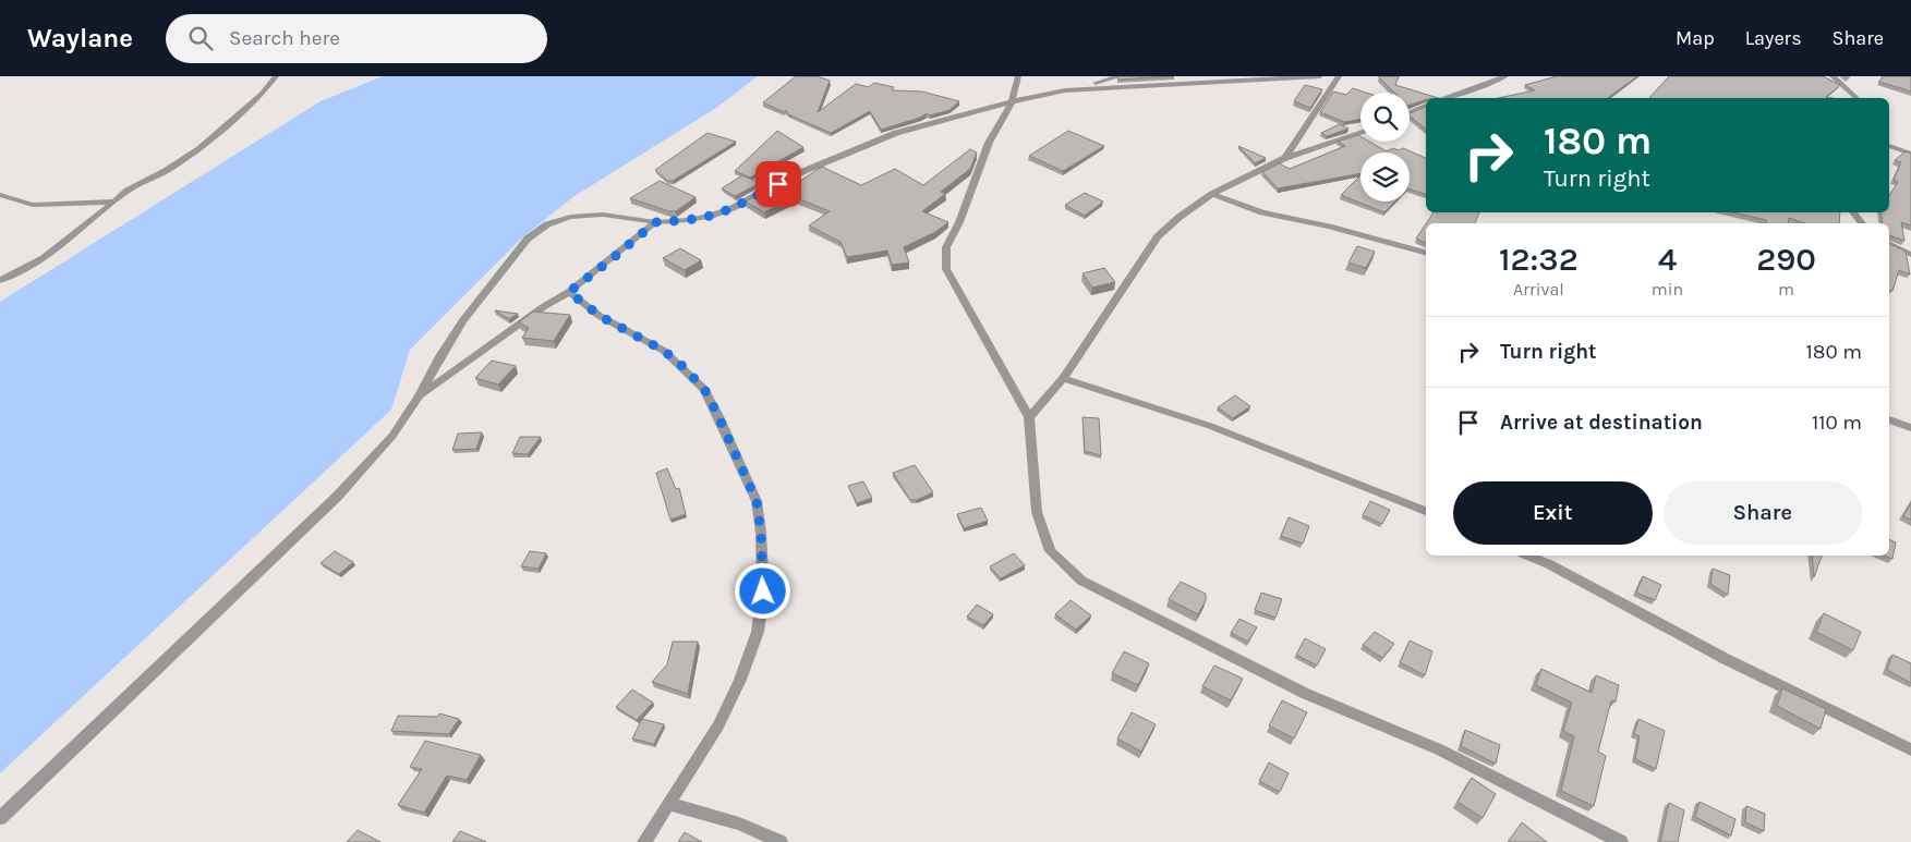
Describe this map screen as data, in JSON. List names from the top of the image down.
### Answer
{
  "page": {
    "header": "Waylane",
    "search": "Search here",
    "nav": ["Map", "Layers", "Share"],
    "turn": ["180 m", "Turn right"],
    "eta": [
      "12:32",
      "Arrival",
      "4",
      "min",
      "290",
      "m"
    ],
    "list": [
      {
        "name": "Turn right",
        "value": "180 m"
      },
      {
        "name": "Arrive at destination",
        "value": "110 m"
      }
    ],
    "buttons": ["Exit", "Share"]
  }
}
